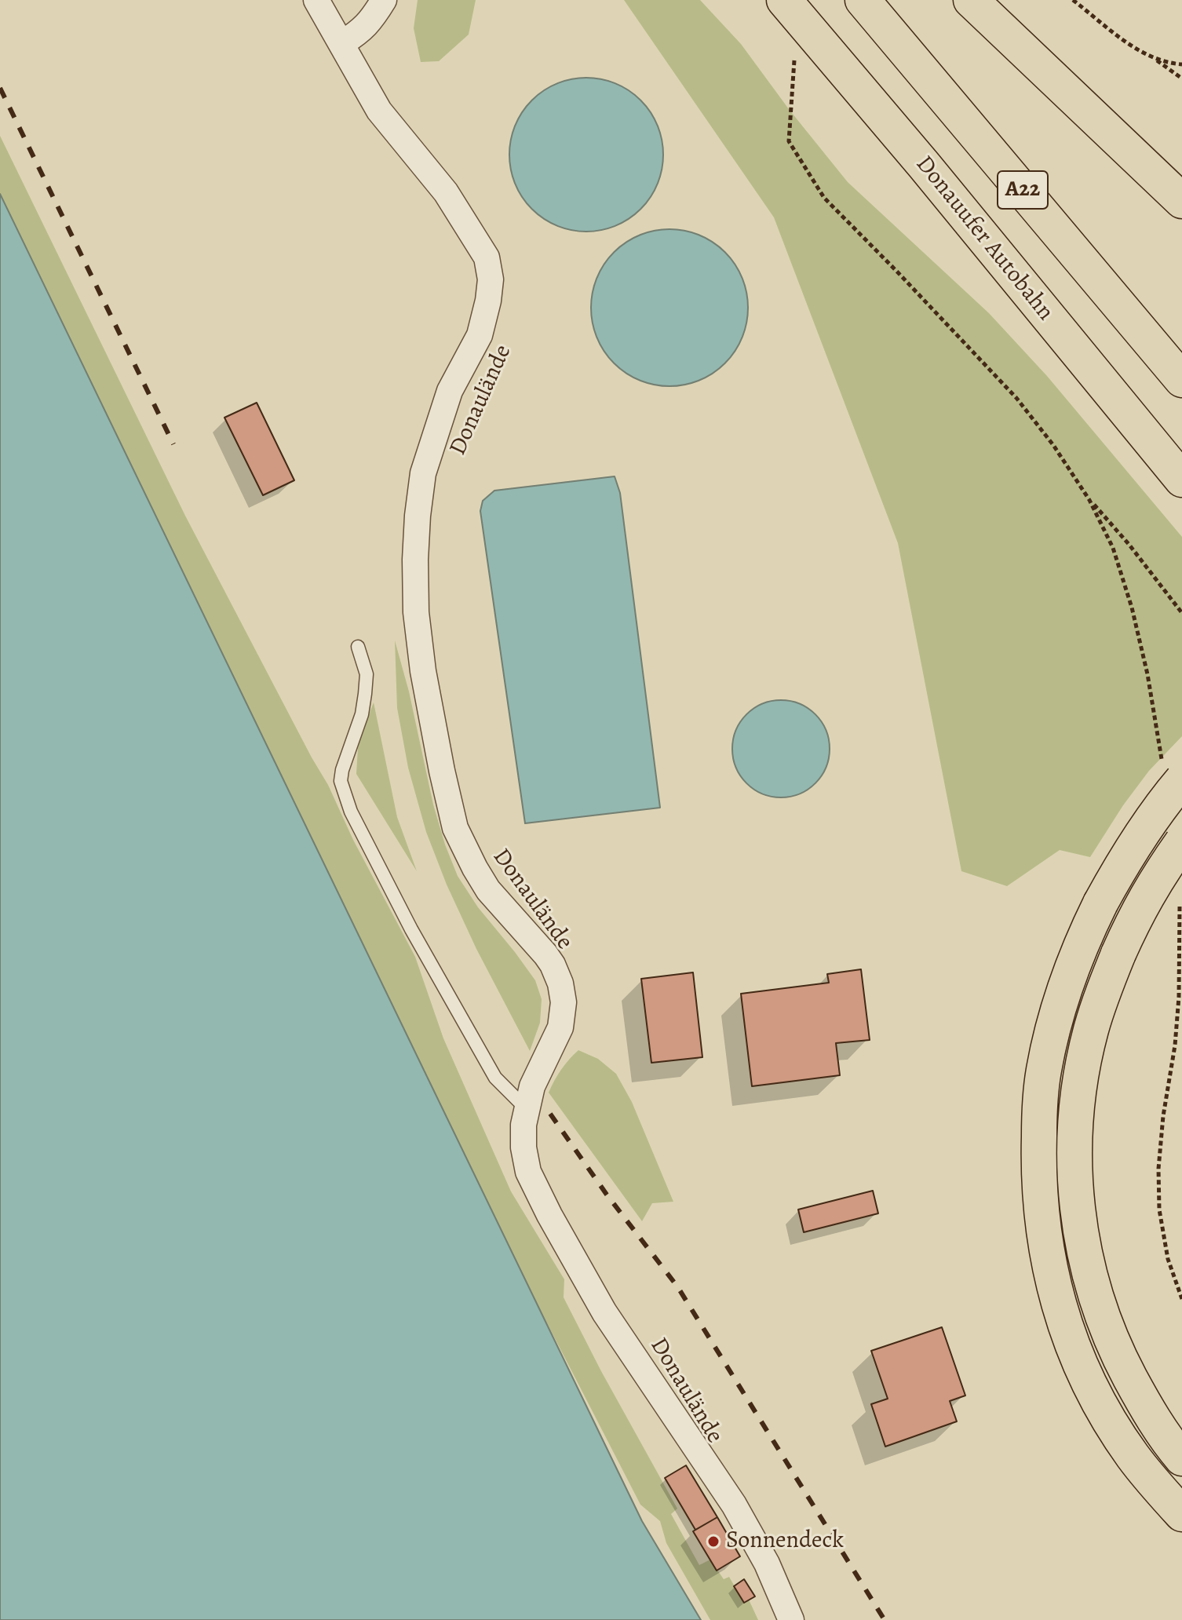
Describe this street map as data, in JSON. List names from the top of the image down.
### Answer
{
  "streets": {
    "highway": ["A22", "Donauufer Autobahn"],
    "street": ["Donaulände"]
  },
  "places": ["Sonnendeck"]
}
